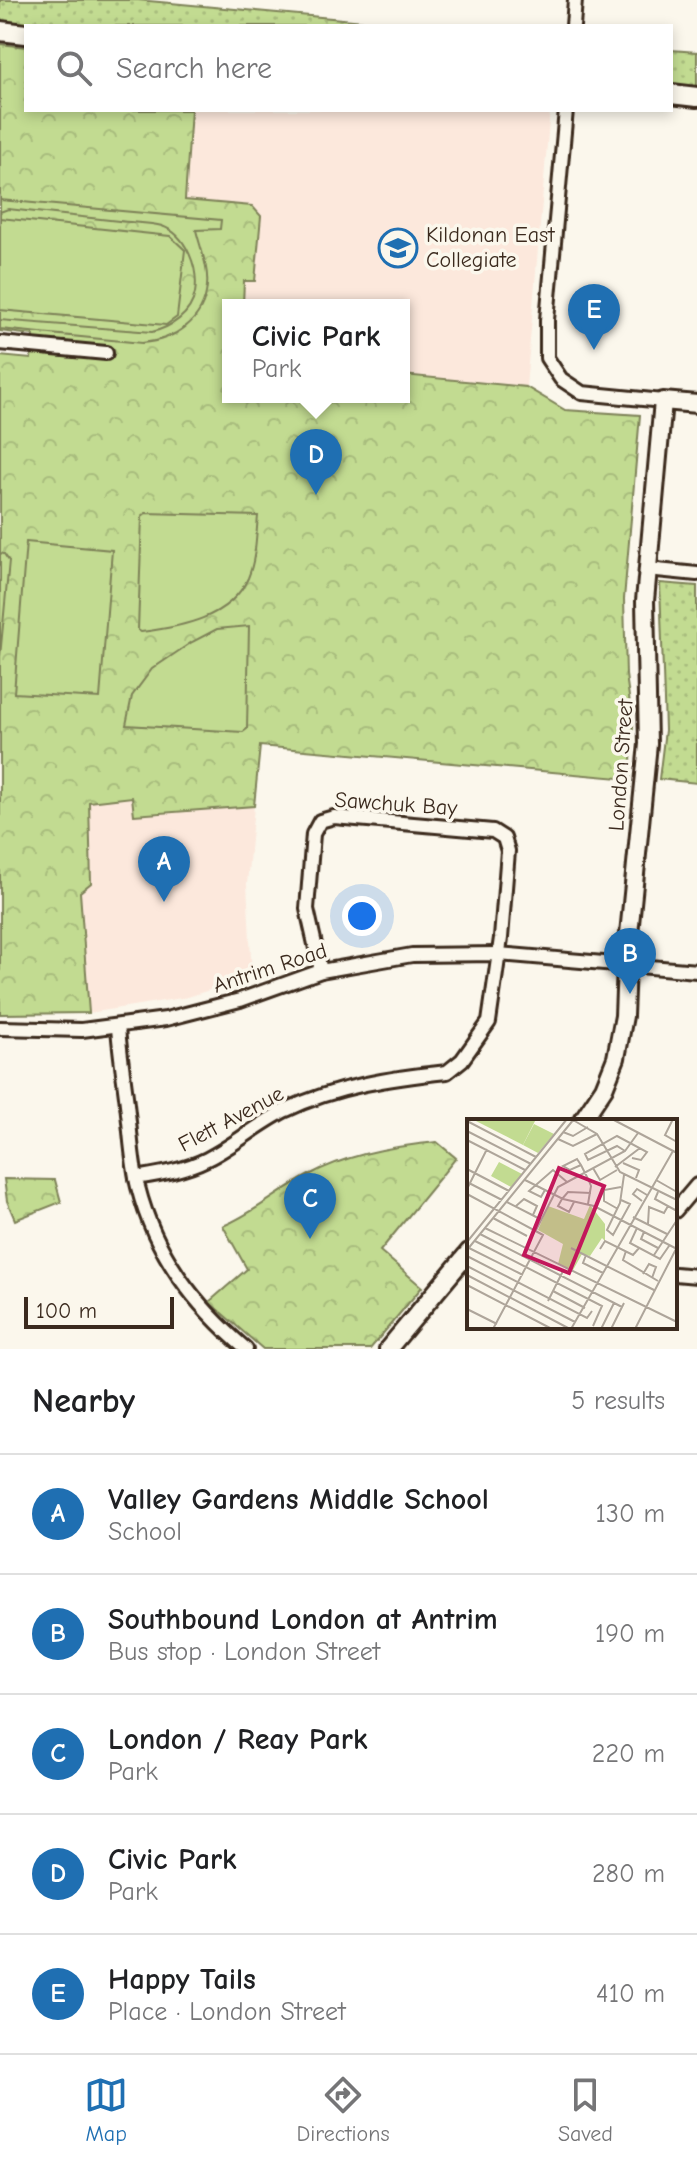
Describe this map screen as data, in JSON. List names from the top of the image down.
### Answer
{
  "streets": {
    "street": [
      "London Street",
      "Sawchuk Bay",
      "Antrim Road",
      "Flett Avenue"
    ]
  },
  "crossings": [
    ["London Street", "Antrim Road"],
    ["Sawchuk Bay", "Antrim Road"],
    ["Sawchuk Bay", "Flett Avenue"],
    ["Antrim Road", "Flett Avenue"]
  ],
  "places": {
    "school or university": ["Kildonan East Collegiate"]
  },
  "scale_bar": "100 m",
  "page": {
    "search": "Search here",
    "pins": [
      "E",
      "D",
      "A",
      "B",
      "C"
    ],
    "popup": ["Civic Park", "Park"],
    "scale": "100 m",
    "heading": ["Nearby", "5 results"],
    "list": [
      {
        "mark": "A",
        "name": "Valley Gardens Middle School",
        "note": "School",
        "value": "130 m"
      },
      {
        "mark": "B",
        "name": "Southbound London at Antrim",
        "note": "Bus stop · London Street",
        "value": "190 m"
      },
      {
        "mark": "C",
        "name": "London / Reay Park",
        "note": "Park",
        "value": "220 m"
      },
      {
        "mark": "D",
        "name": "Civic Park",
        "note": "Park",
        "value": "280 m"
      },
      {
        "mark": "E",
        "name": "Happy Tails",
        "note": "Place · London Street",
        "value": "410 m"
      }
    ],
    "nav": ["Map", "Directions", "Saved"]
  }
}
